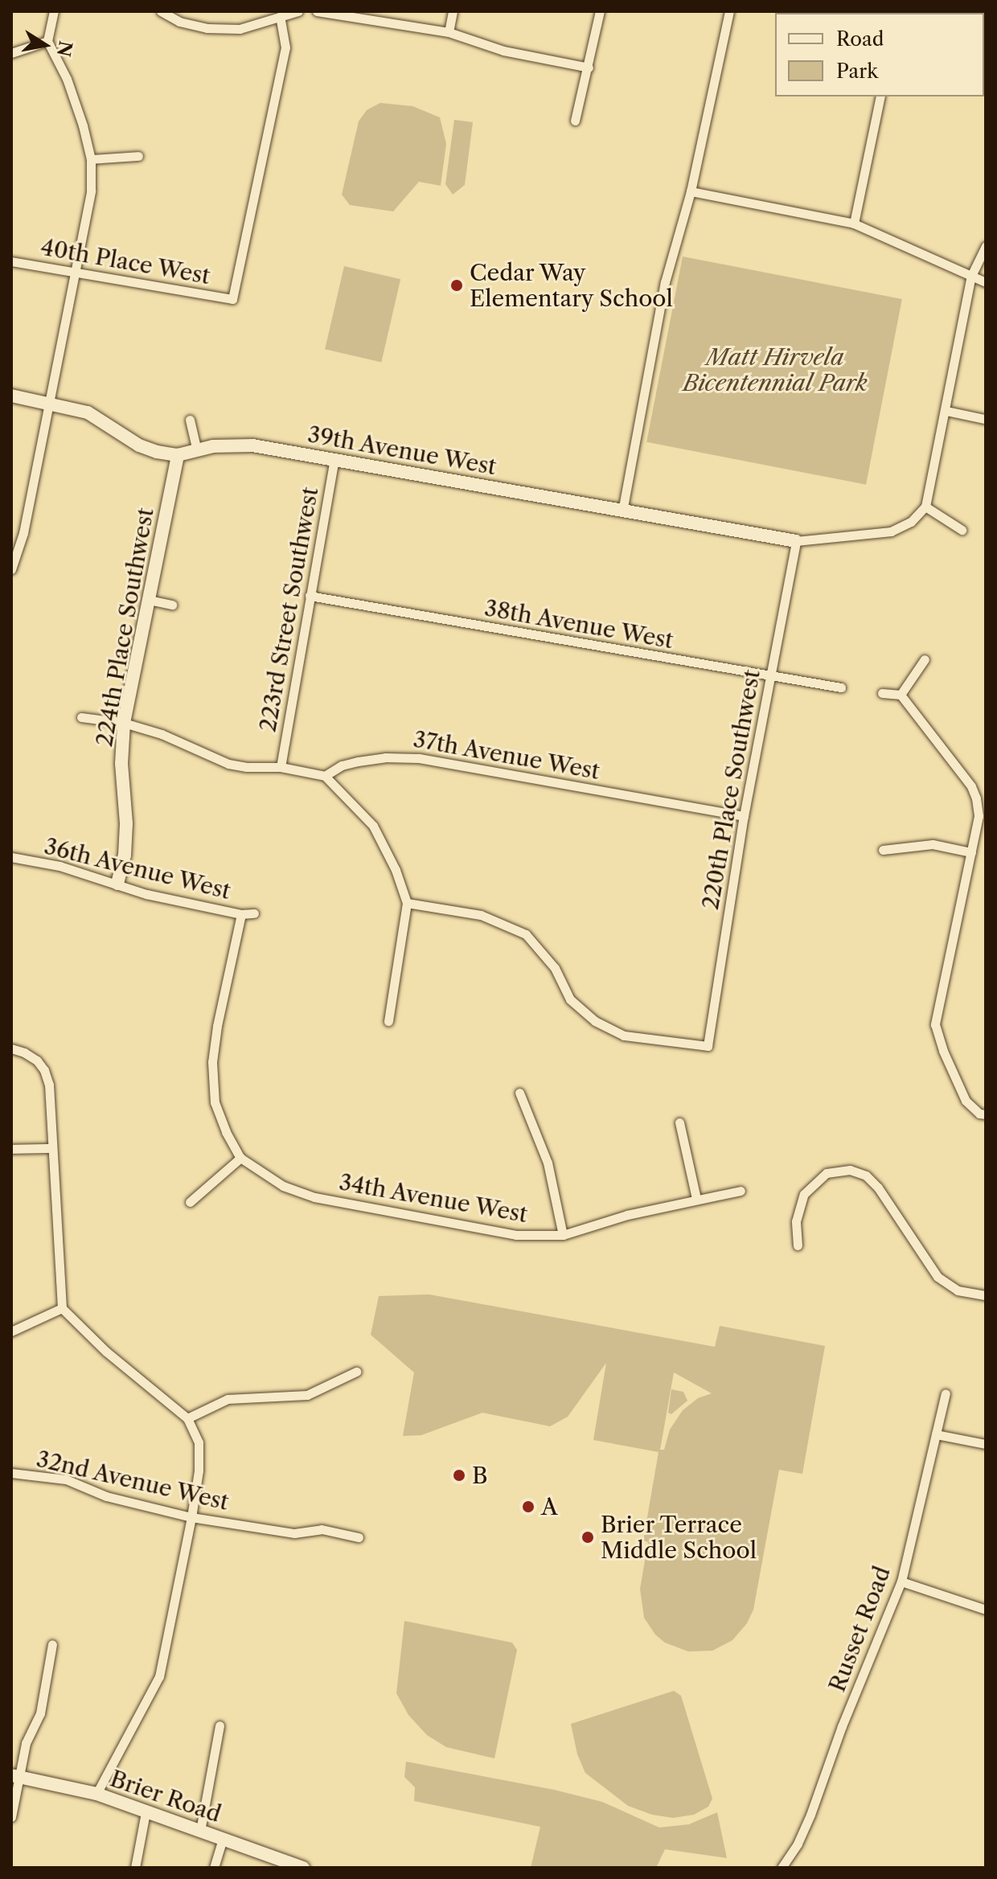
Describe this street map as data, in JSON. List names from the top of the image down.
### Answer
{
  "streets": {
    "street": [
      "40th Place West",
      "39th Avenue West",
      "223rd Street Southwest",
      "38th Avenue West",
      "224th Place Southwest",
      "37th Avenue West",
      "220th Place Southwest",
      "36th Avenue West",
      "34th Avenue West",
      "32nd Avenue West",
      "Russet Road",
      "Brier Road"
    ]
  },
  "crossings": [
    ["39th Avenue West", "223rd Street Southwest"],
    ["39th Avenue West", "224th Place Southwest"],
    ["39th Avenue West", "220th Place Southwest"],
    ["223rd Street Southwest", "38th Avenue West"],
    ["38th Avenue West", "220th Place Southwest"],
    ["224th Place Southwest", "36th Avenue West"],
    ["37th Avenue West", "220th Place Southwest"]
  ],
  "parks": ["Matt Hirvela Bicentennial Park"],
  "places": [
    "Cedar Way Elementary School",
    "B",
    "A",
    "Brier Terrace Middle School"
  ],
  "legend": ["Road", "Park"],
  "north": "right"
}
